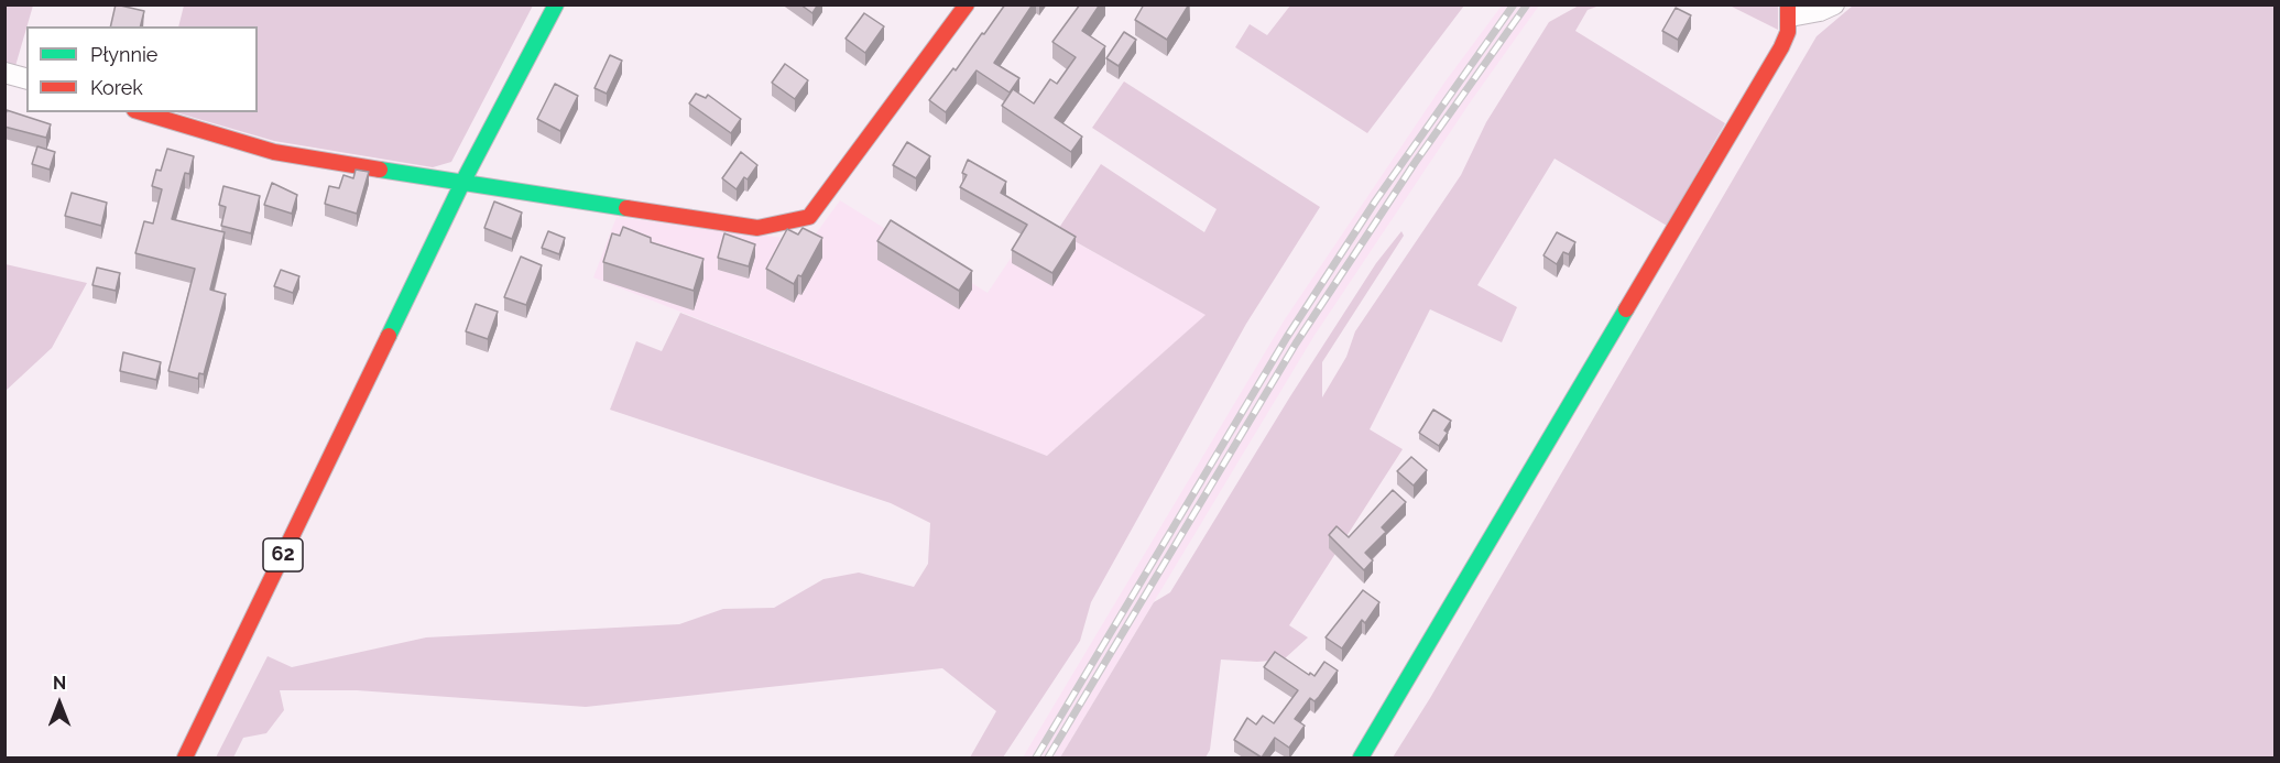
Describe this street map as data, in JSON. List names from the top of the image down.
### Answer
{
  "streets": {
    "street": ["62"]
  },
  "legend": ["Płynnie", "Korek"],
  "north": "top"
}
